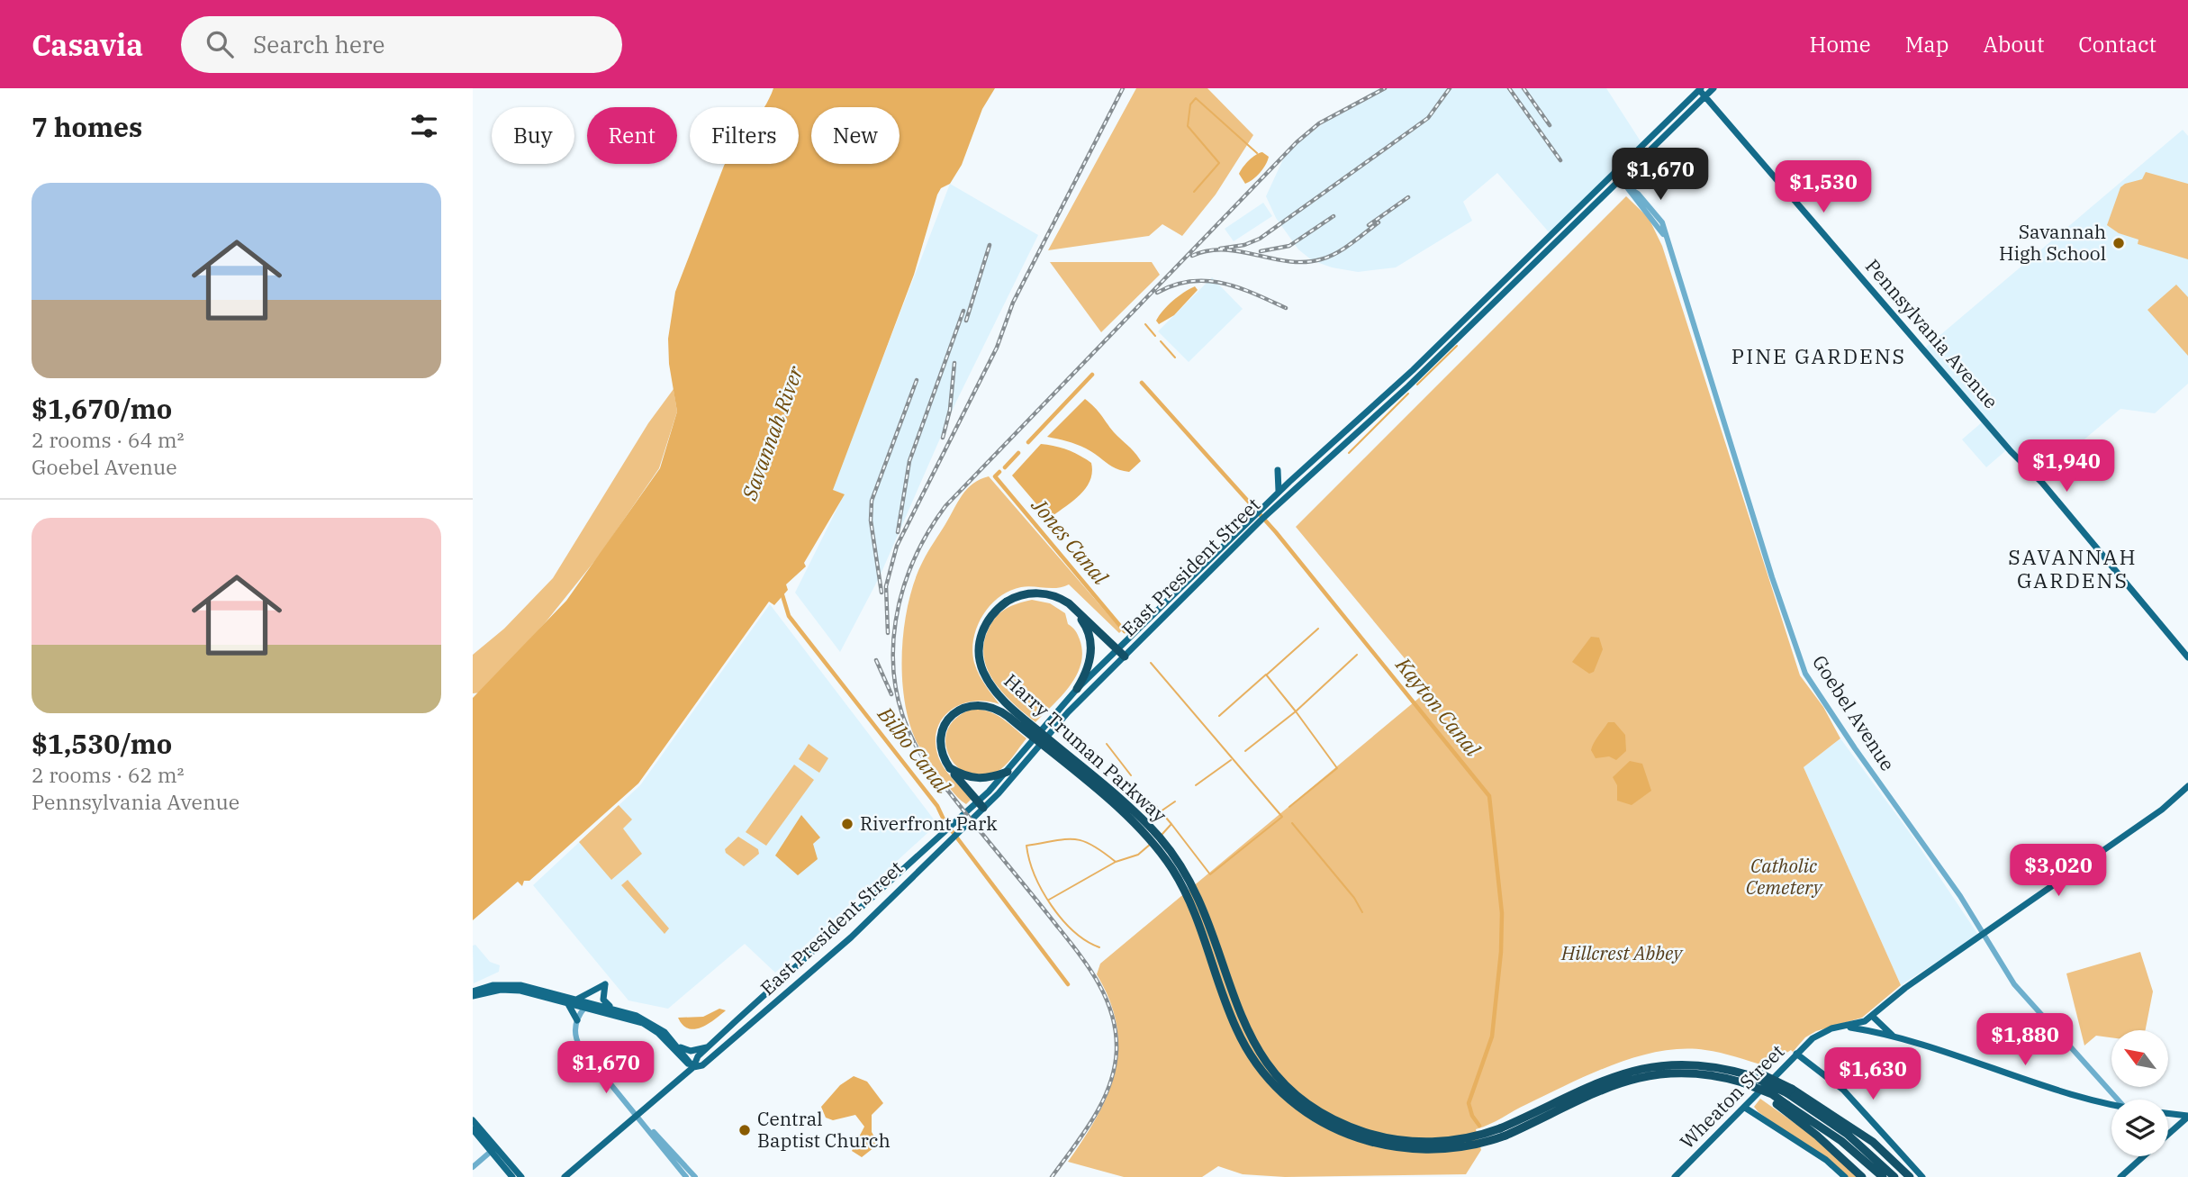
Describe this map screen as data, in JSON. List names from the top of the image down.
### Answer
{
  "streets": {
    "highway": ["Harry Truman Parkway"],
    "main road": ["Pennsylvania Avenue", "East President Street", "Wheaton Street"],
    "street": ["Goebel Avenue"]
  },
  "crossings": [
    ["Pennsylvania Avenue", "East President Street"],
    ["East President Street", "Goebel Avenue"]
  ],
  "districts": ["PINE GARDENS", "SAVANNAH GARDENS"],
  "water": [
    "Savannah River",
    "Jones Canal",
    "Kayton Canal",
    "Bilbo Canal"
  ],
  "parks": ["Catholic Cemetery", "Hillcrest Abbey"],
  "places": ["Savannah High School", "Riverfront Park", "Central Baptist Church"],
  "north": "top left",
  "page": {
    "header": "Casavia",
    "search": "Search here",
    "nav": [
      "Home",
      "Map",
      "About",
      "Contact"
    ],
    "heading": "7 homes",
    "chip": [
      "Buy",
      "Rent",
      "Filters",
      "New"
    ],
    "price": [
      "$1,670",
      "$1,530",
      "$1,940",
      "$3,020",
      "$1,880",
      "$1,670",
      "$1,630"
    ],
    "list": [
      {
        "name": "$1,670/mo",
        "note": "2 rooms · 64 m² · Goebel Avenue"
      },
      {
        "name": "$1,530/mo",
        "note": "2 rooms · 62 m² · Pennsylvania Avenue"
      }
    ]
  }
}
